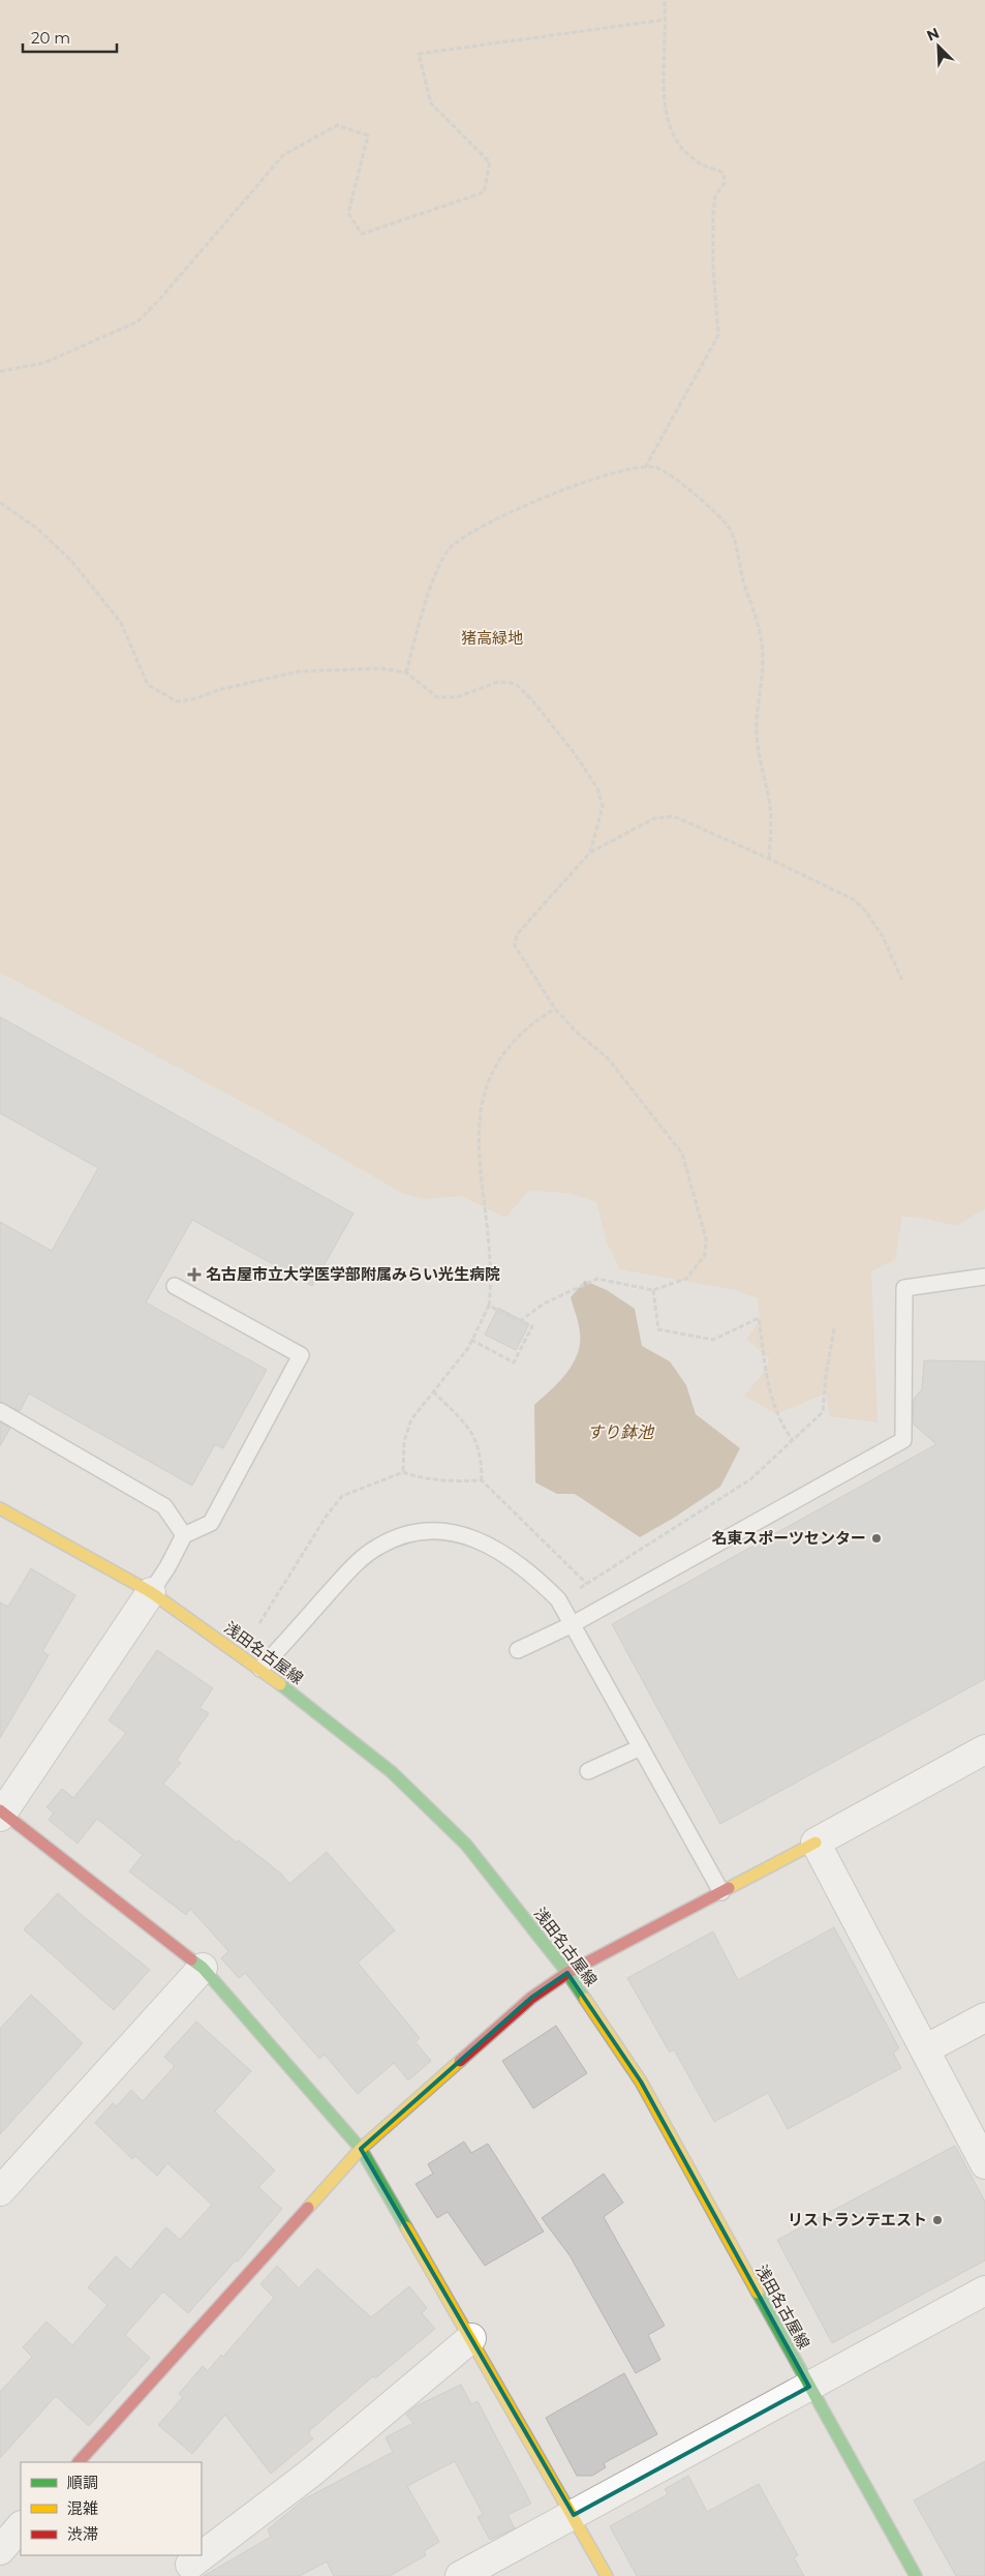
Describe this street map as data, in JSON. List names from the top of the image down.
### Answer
{
  "streets": {
    "street": ["浅田名古屋線"]
  },
  "water": ["すり鉢池"],
  "parks": ["猪高緑地"],
  "places": {
    "health": ["名古屋市立大学医学部附属みらい光生病院"],
    "other": ["名東スポーツセンター", "リストランテエスト"]
  },
  "legend": ["順調", "混雑", "渋滞"],
  "scale_bar": "20 m",
  "north": "top left"
}
